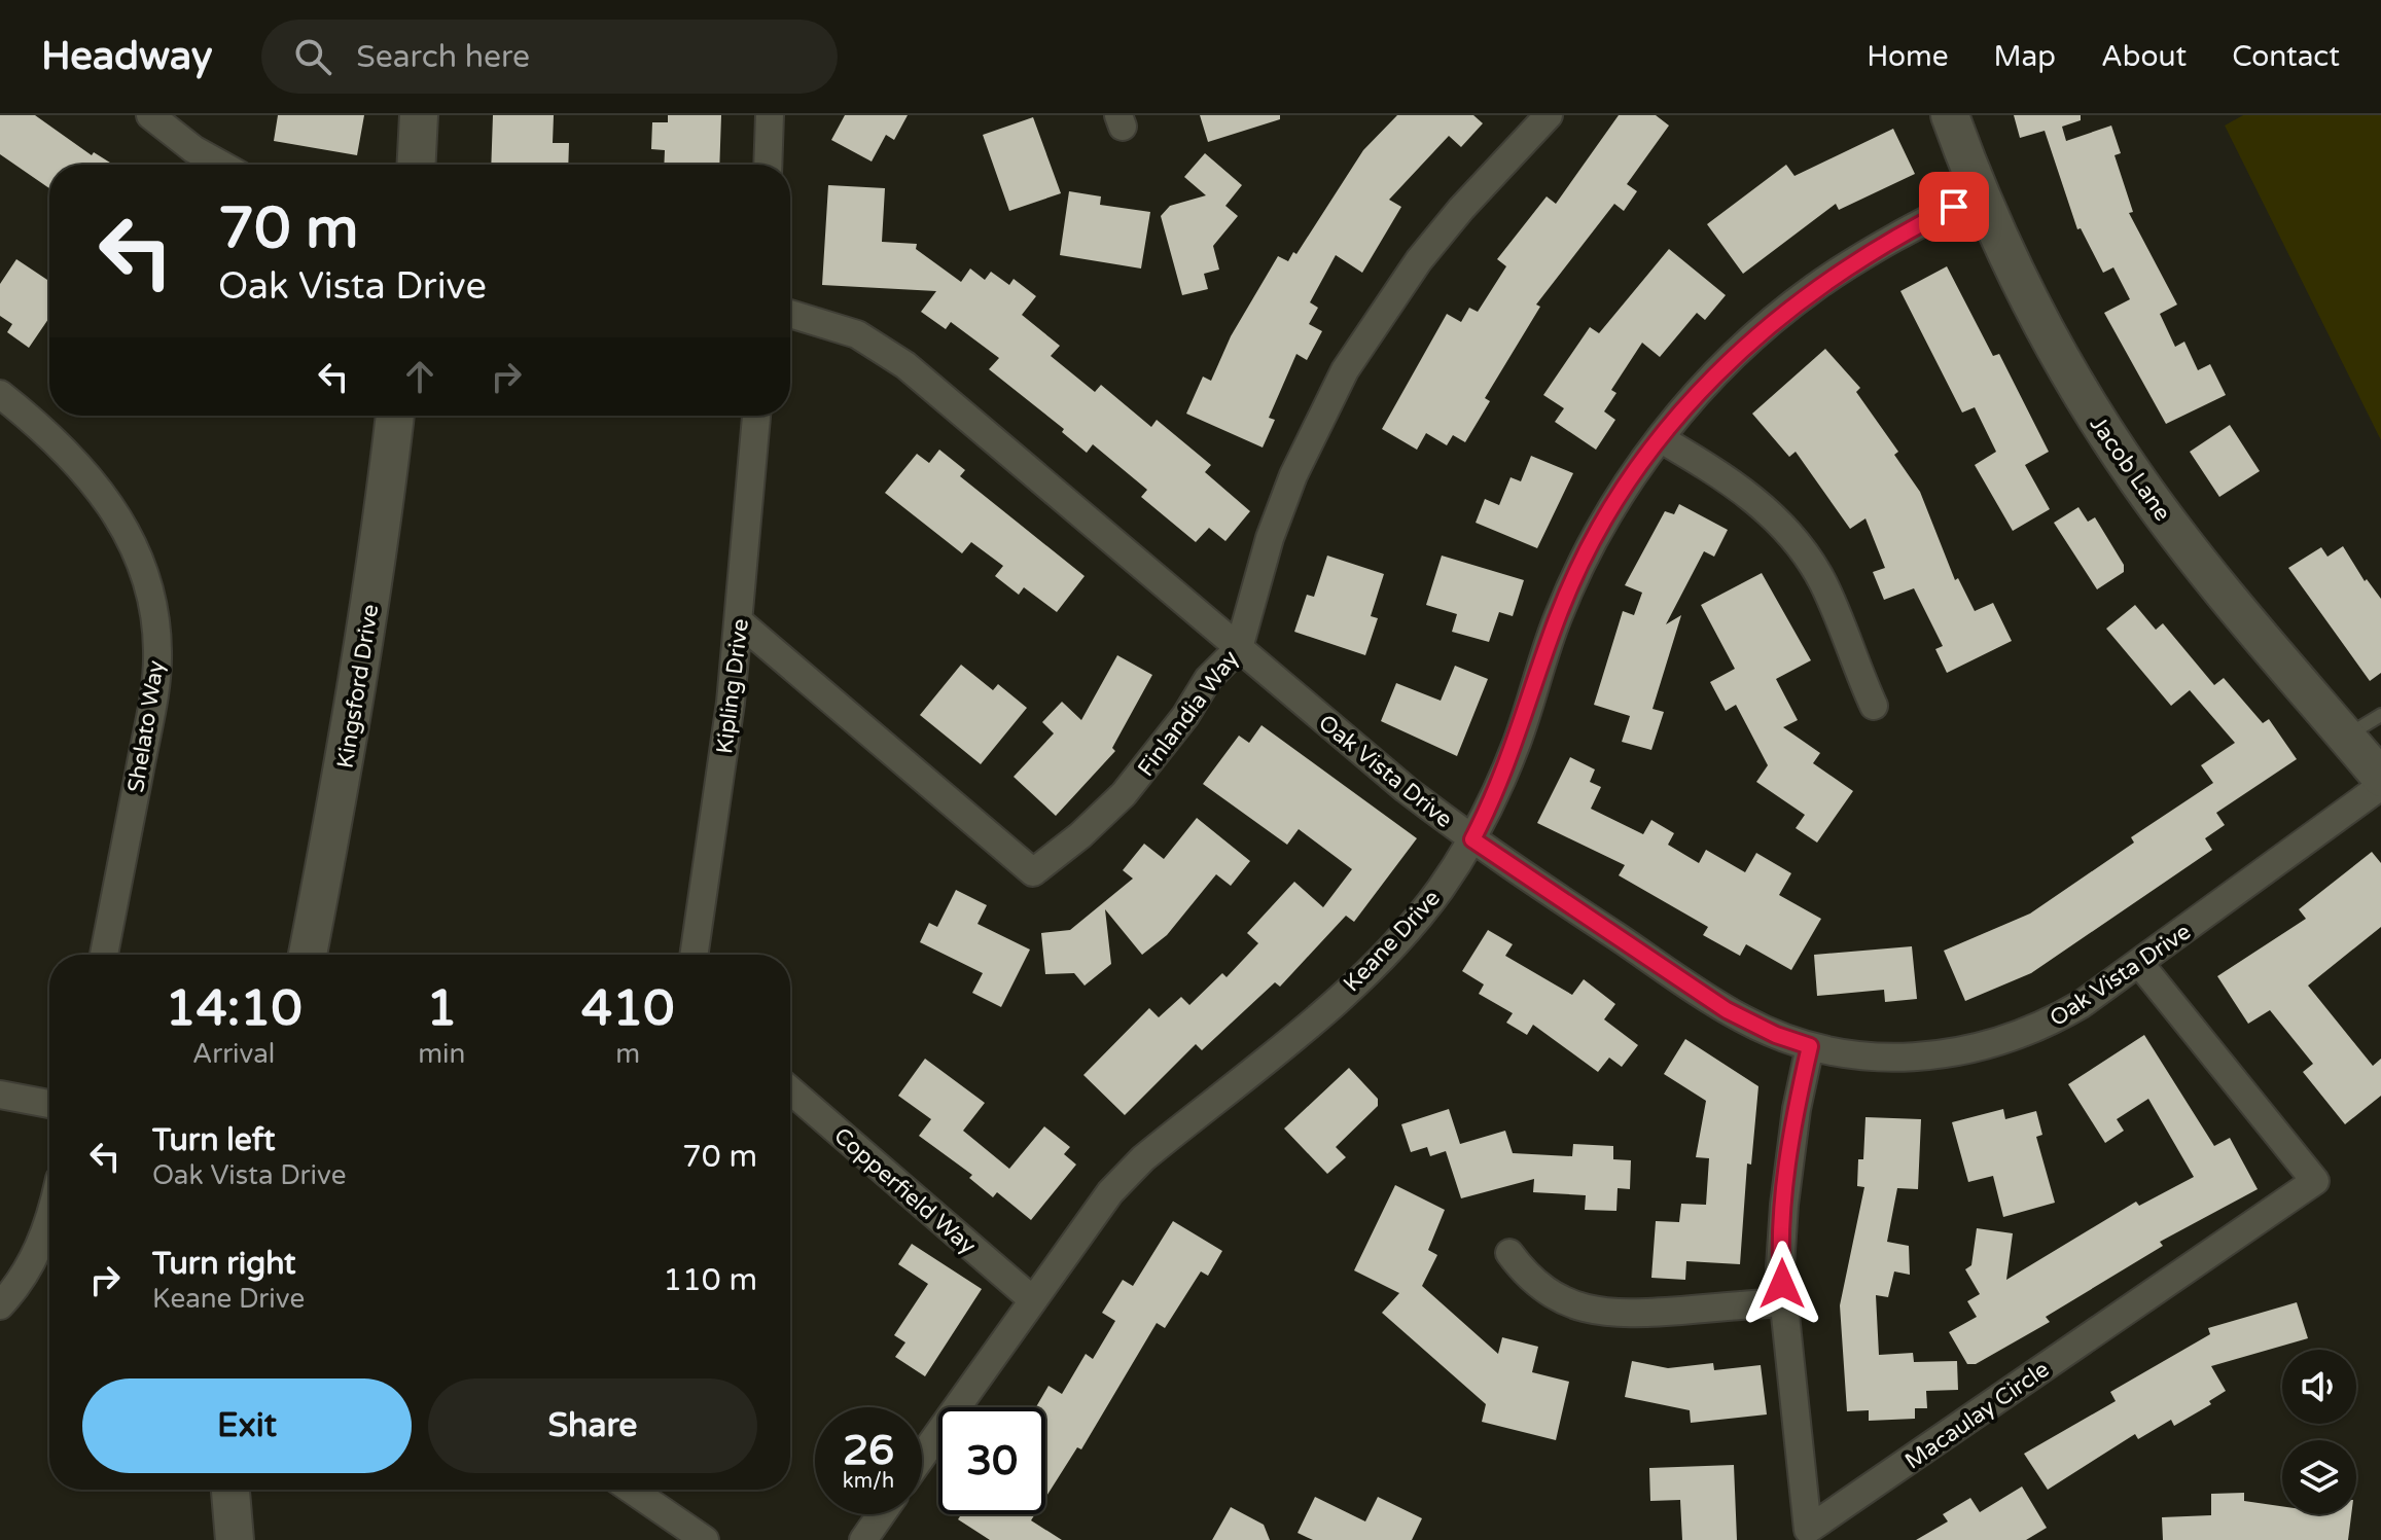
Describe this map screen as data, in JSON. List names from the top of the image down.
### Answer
{
  "streets": {
    "street": [
      "Jacob Lane",
      "Kingsford Drive",
      "Kipling Drive",
      "Finlandia Way",
      "Shelato Way",
      "Oak Vista Drive",
      "Keane Drive",
      "Copperfield Way",
      "Macaulay Circle"
    ]
  },
  "crossings": [
    ["Jacob Lane", "Keane Drive"],
    ["Kipling Drive", "Finlandia Way"],
    ["Finlandia Way", "Oak Vista Drive"],
    ["Oak Vista Drive", "Keane Drive"],
    ["Oak Vista Drive", "Macaulay Circle"],
    ["Keane Drive", "Copperfield Way"]
  ],
  "page": {
    "header": "Headway",
    "search": "Search here",
    "nav": [
      "Home",
      "Map",
      "About",
      "Contact"
    ],
    "turn": ["70 m", "Oak Vista Drive"],
    "eta": [
      "14:10",
      "Arrival",
      "1",
      "min",
      "410",
      "m"
    ],
    "list": [
      {
        "name": "Turn left",
        "note": "Oak Vista Drive",
        "value": "70 m"
      },
      {
        "name": "Turn right",
        "note": "Keane Drive",
        "value": "110 m"
      }
    ],
    "buttons": ["Exit", "Share"],
    "speed": "26 km/h",
    "limit": "30"
  }
}
